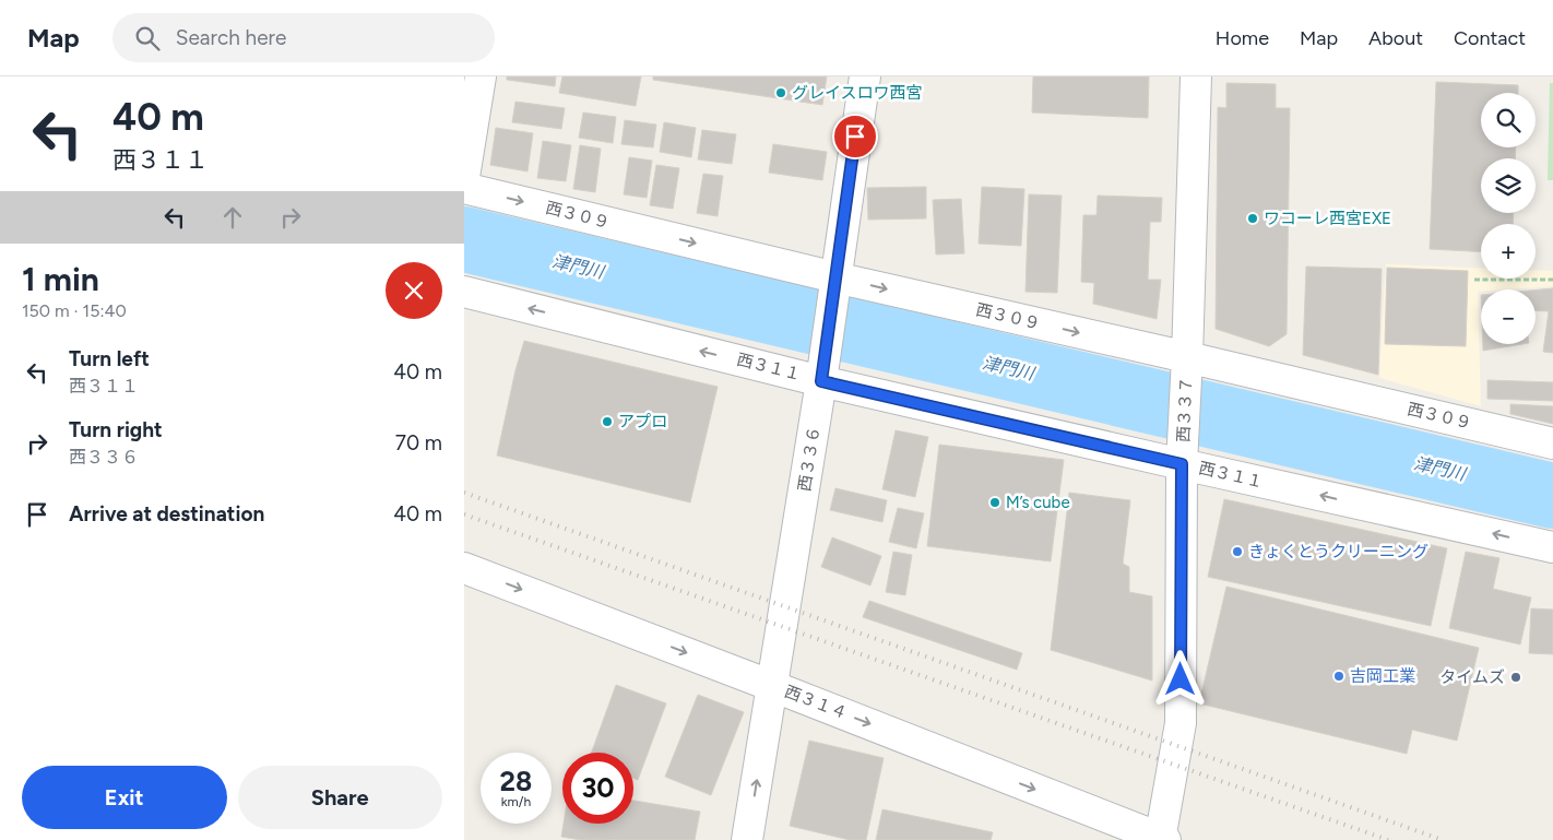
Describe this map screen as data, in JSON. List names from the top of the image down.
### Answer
{
  "streets": {
    "street": [
      "西３０９",
      "西３１１",
      "西３３７",
      "西３３６",
      "西３１４"
    ]
  },
  "crossings": [
    ["西３０９", "西３３７"],
    ["西３０９", "西３３６"],
    ["西３１１", "西３３７"],
    ["西３１１", "西３３６"],
    ["西３３７", "西３１４"],
    ["西３３６", "西３１４"]
  ],
  "one_way": ["西３０９", "西３１１", "西３１４"],
  "water": ["津門川"],
  "places": [
    "グレイスロワ西宮",
    "ワコーレ西宮EXE",
    "アプロ",
    "M’s cube",
    "きょくとうクリーニング",
    "吉岡工業",
    "タイムズ"
  ],
  "page": {
    "header": "Map",
    "search": "Search here",
    "nav": [
      "Home",
      "Map",
      "About",
      "Contact"
    ],
    "turn": ["40 m", "西３１１"],
    "map_buttons": ["+", "−"],
    "heading": ["1 min", "150 m · 15:40"],
    "list": [
      {
        "name": "Turn left",
        "note": "西３１１",
        "value": "40 m"
      },
      {
        "name": "Turn right",
        "note": "西３３６",
        "value": "70 m"
      },
      {
        "name": "Arrive at destination",
        "value": "40 m"
      }
    ],
    "speed": "28 km/h",
    "limit": "30",
    "buttons": ["Exit", "Share"]
  }
}
